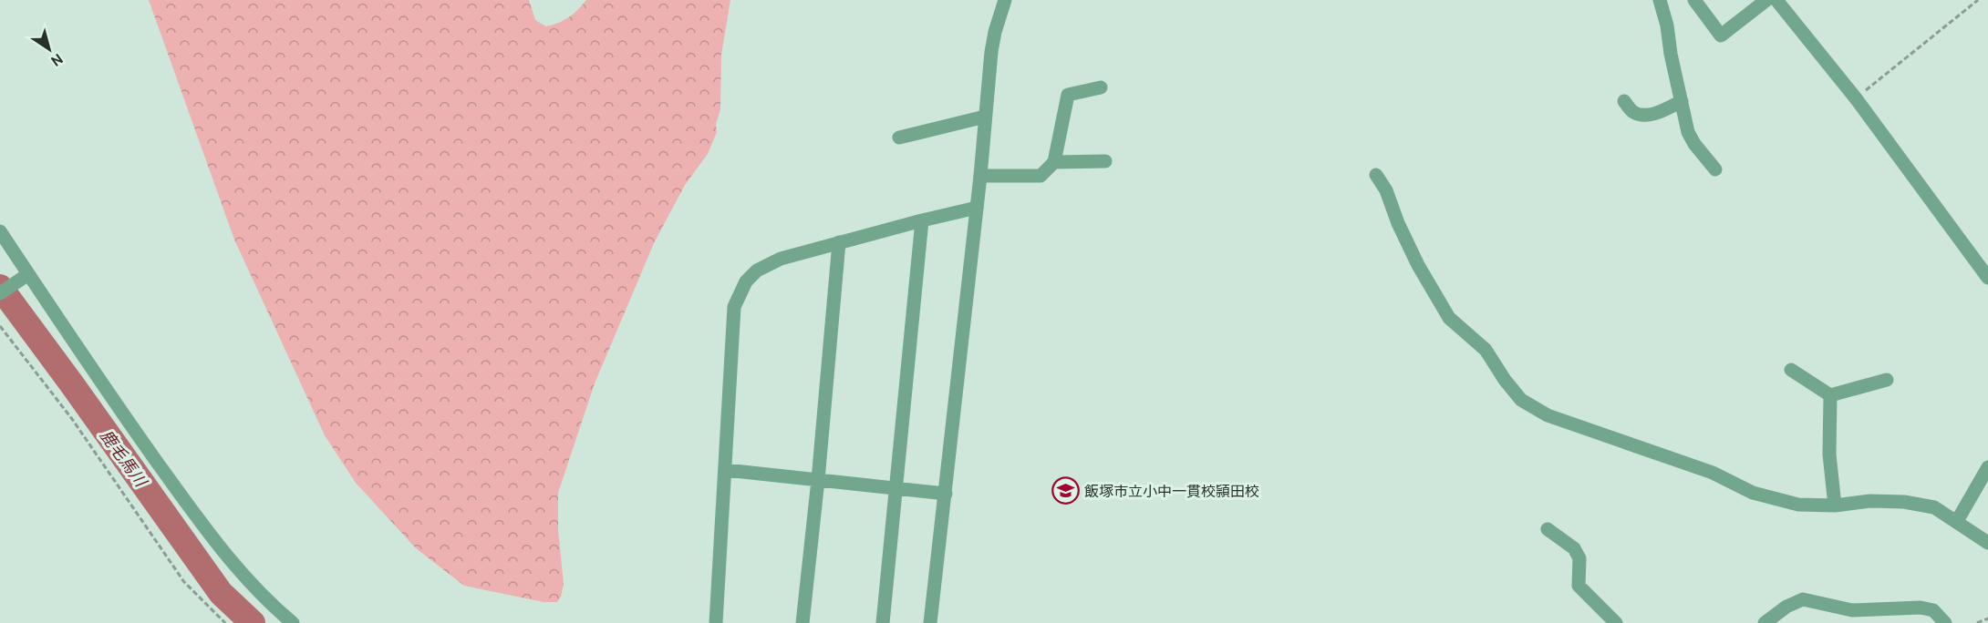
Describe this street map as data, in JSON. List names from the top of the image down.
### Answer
{
  "water": ["鹿毛馬川"],
  "places": {
    "school or university": ["飯塚市立小中一貫校頴田校"]
  },
  "north": "bottom right"
}
